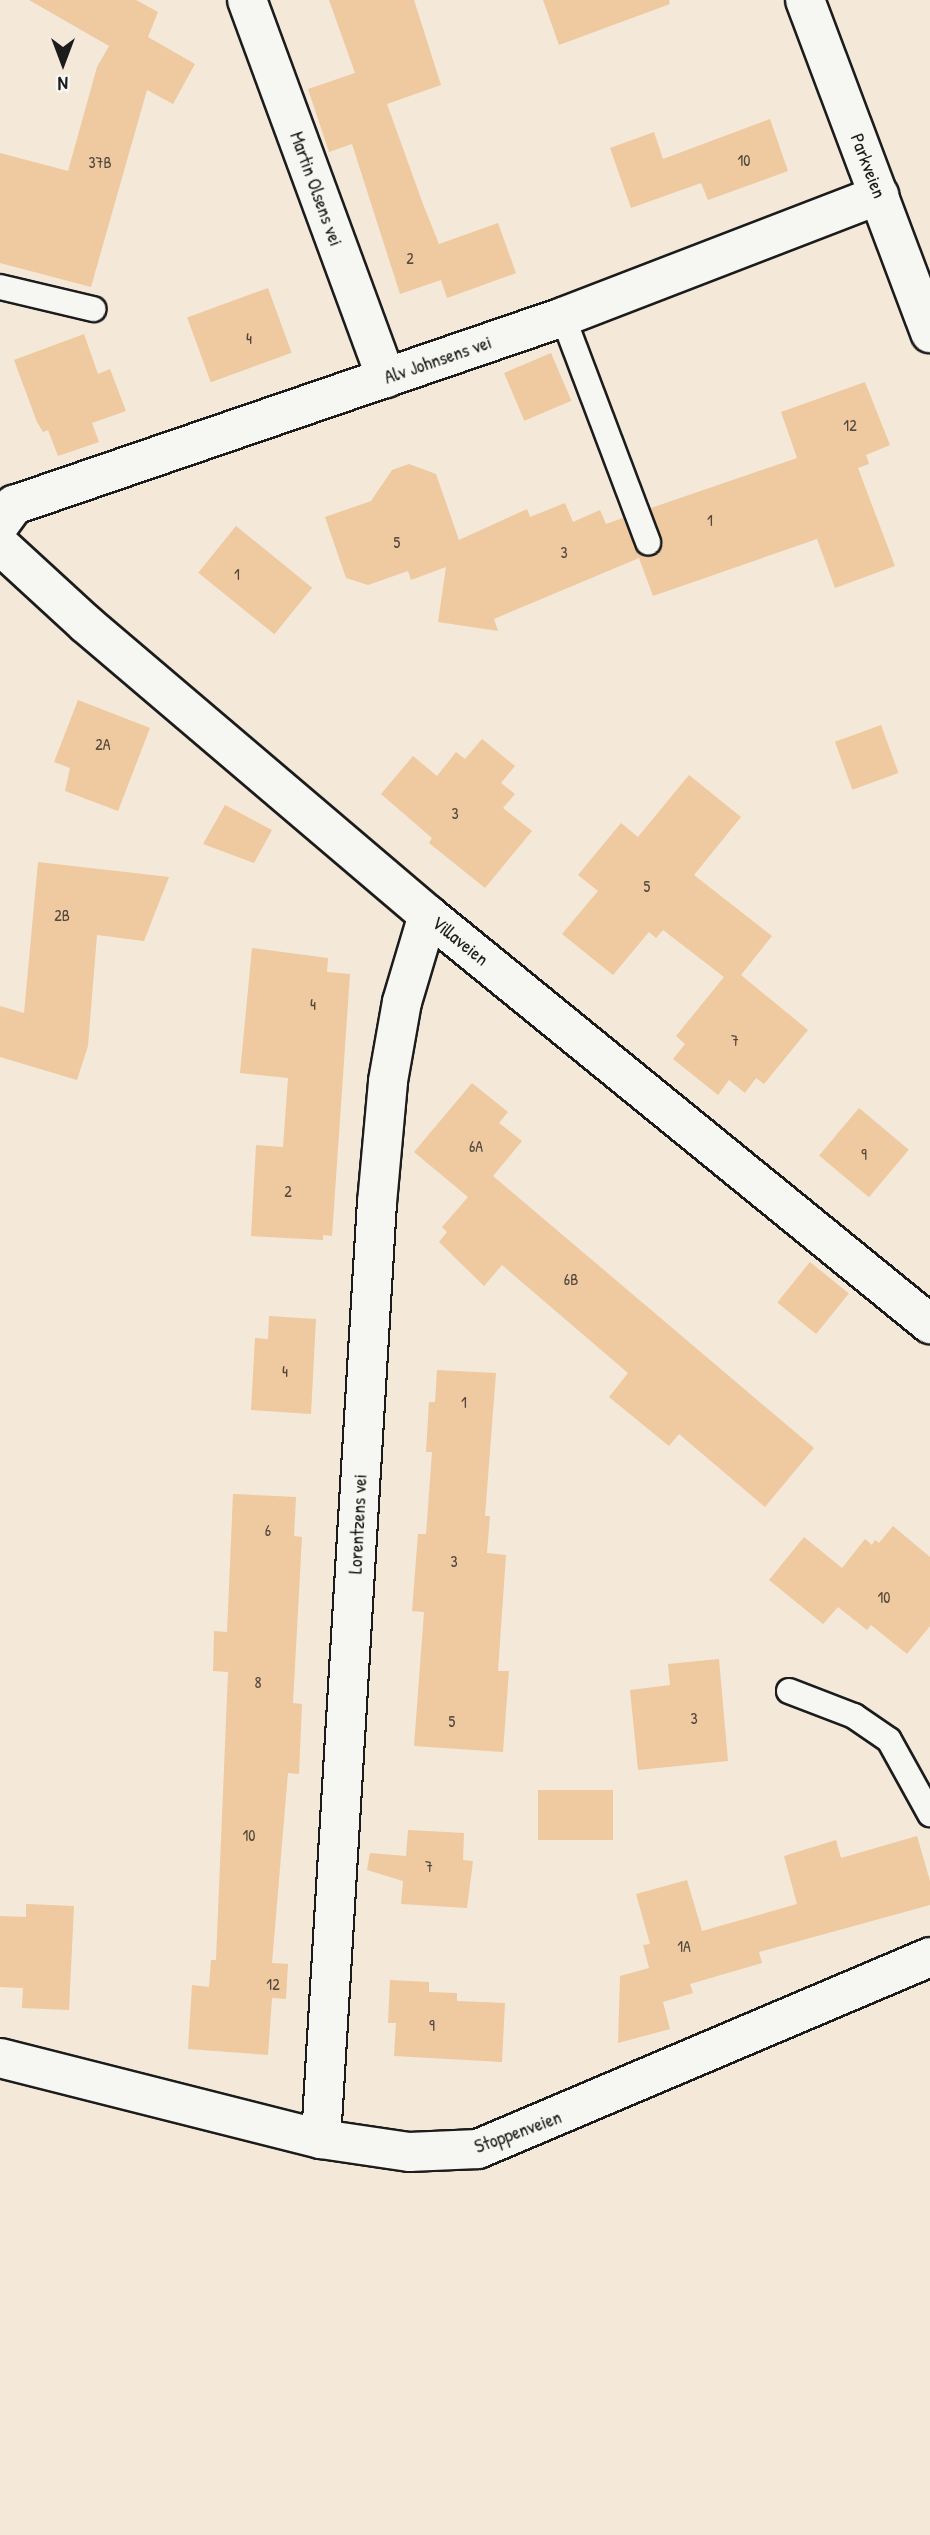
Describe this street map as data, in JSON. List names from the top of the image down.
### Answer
{
  "streets": {
    "street": [
      "Parkveien",
      "Martin Olsens vei",
      "Alv Johnsens vei",
      "Villaveien",
      "Lorentzens vei",
      "Stoppenveien"
    ]
  },
  "crossings": [
    ["Parkveien", "Alv Johnsens vei"],
    ["Martin Olsens vei", "Alv Johnsens vei"],
    ["Villaveien", "Lorentzens vei"],
    ["Lorentzens vei", "Stoppenveien"]
  ],
  "house_numbers": [
    "10",
    "37B",
    "2",
    "4",
    "12",
    "1",
    "5",
    "3",
    "1",
    "2A",
    "3",
    "5",
    "2B",
    "4",
    "7",
    "6A",
    "9",
    "2",
    "6B",
    "4",
    "1",
    "6",
    "3",
    "10",
    "8",
    "3",
    "5",
    "10",
    "7",
    "1A",
    "12",
    "9"
  ],
  "north": "bottom"
}
